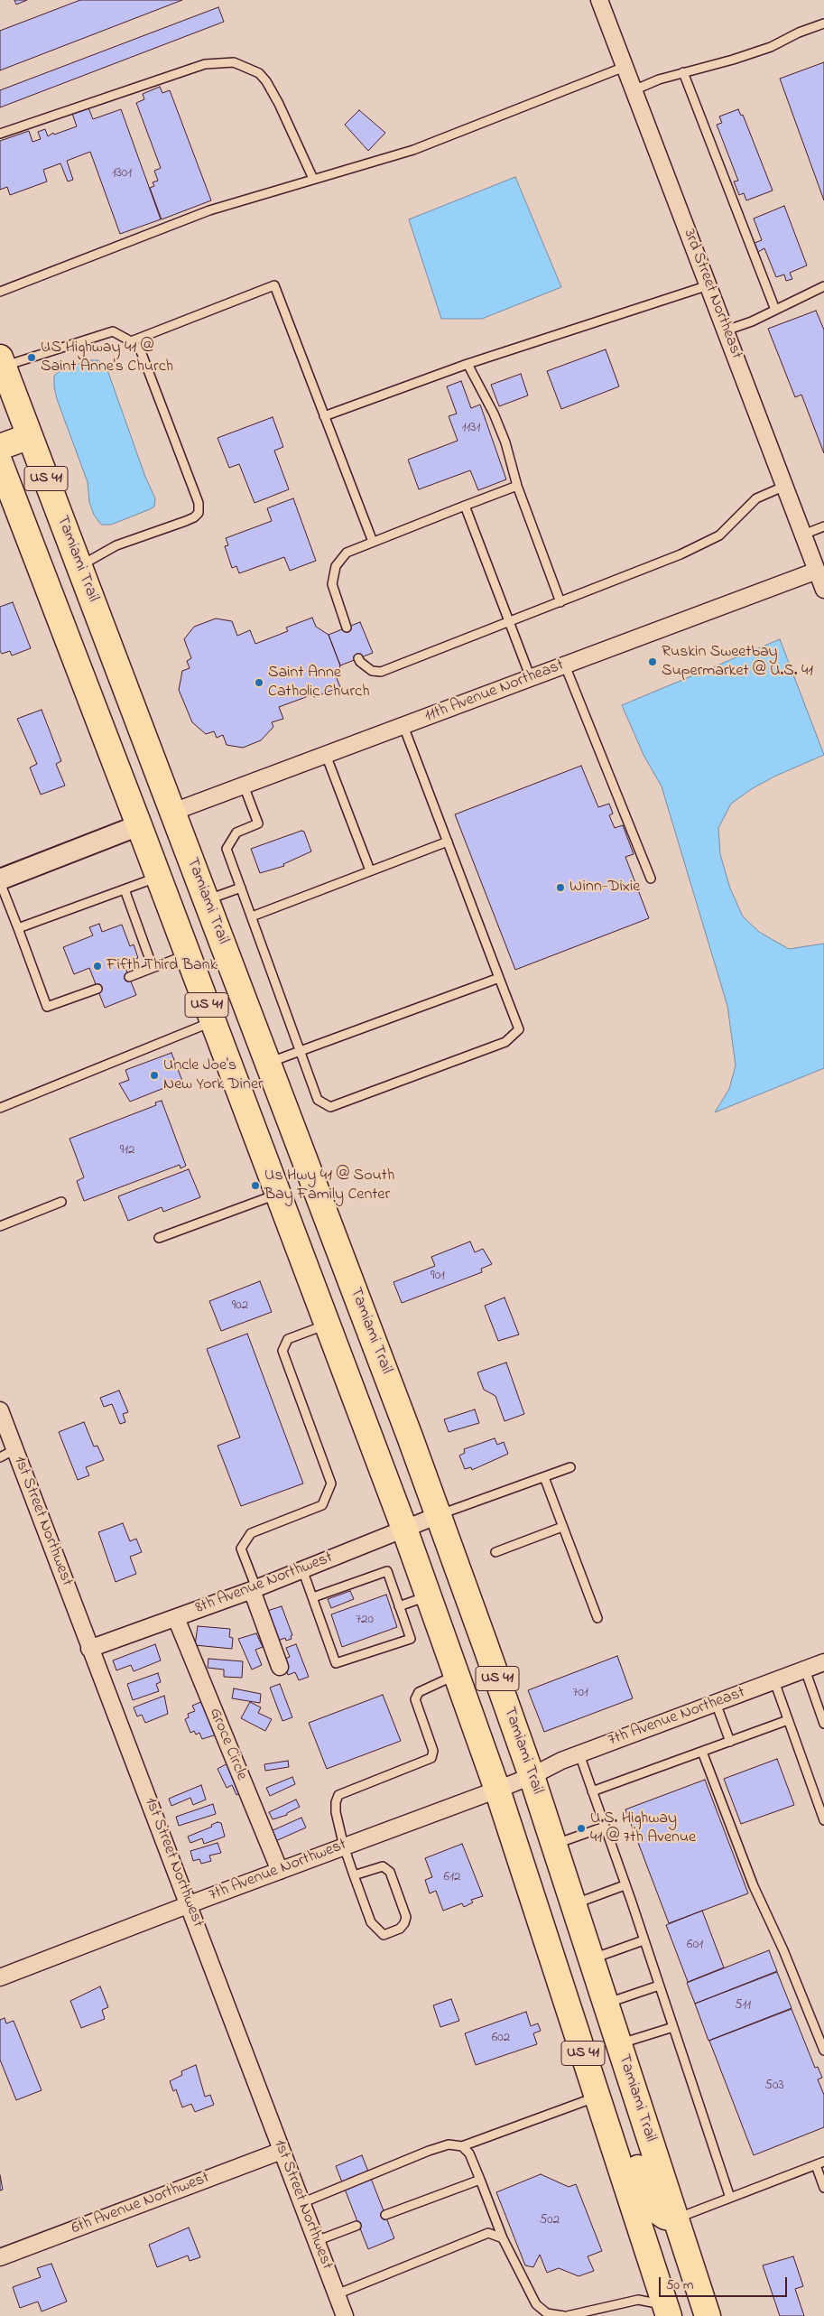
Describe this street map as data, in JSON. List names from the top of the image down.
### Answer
{
  "streets": {
    "main road": ["US 41", "Tamiami Trail"],
    "street": [
      "3rd Street Northeast",
      "11th Avenue Northeast",
      "1st Street Northwest",
      "8th Avenue Northwest",
      "7th Avenue Northeast",
      "Groce Circle",
      "7th Avenue Northwest",
      "6th Avenue Northwest"
    ]
  },
  "crossings": [
    ["3rd Street Northeast", "11th Avenue Northeast"],
    ["US 41", "8th Avenue Northwest"],
    ["US 41", "7th Avenue Northwest"],
    ["Tamiami Trail", "11th Avenue Northeast"],
    ["Tamiami Trail", "8th Avenue Northwest"],
    ["Tamiami Trail", "7th Avenue Northeast"],
    ["Tamiami Trail", "7th Avenue Northwest"],
    ["1st Street Northwest", "8th Avenue Northwest"],
    ["1st Street Northwest", "7th Avenue Northwest"],
    ["1st Street Northwest", "6th Avenue Northwest"],
    ["8th Avenue Northwest", "Groce Circle"],
    ["7th Avenue Northeast", "7th Avenue Northwest"],
    ["Groce Circle", "7th Avenue Northwest"]
  ],
  "places": [
    "US Highway 41 @ Saint Anne's Church",
    "Ruskin Sweetbay Supermarket @ U.S. 41",
    "Saint Anne Catholic Church",
    "Winn-Dixie",
    "Fifth Third Bank",
    "Uncle Joe's New York Diner",
    "Us Hwy 41 @ South Bay Family Center",
    "U.S. Highway 41 @ 7th Avenue"
  ],
  "house_numbers": [
    "1301",
    "1131",
    "912",
    "901",
    "902",
    "720",
    "701",
    "612",
    "601",
    "511",
    "602",
    "503",
    "502"
  ],
  "scale_bar": "50 m"
}
